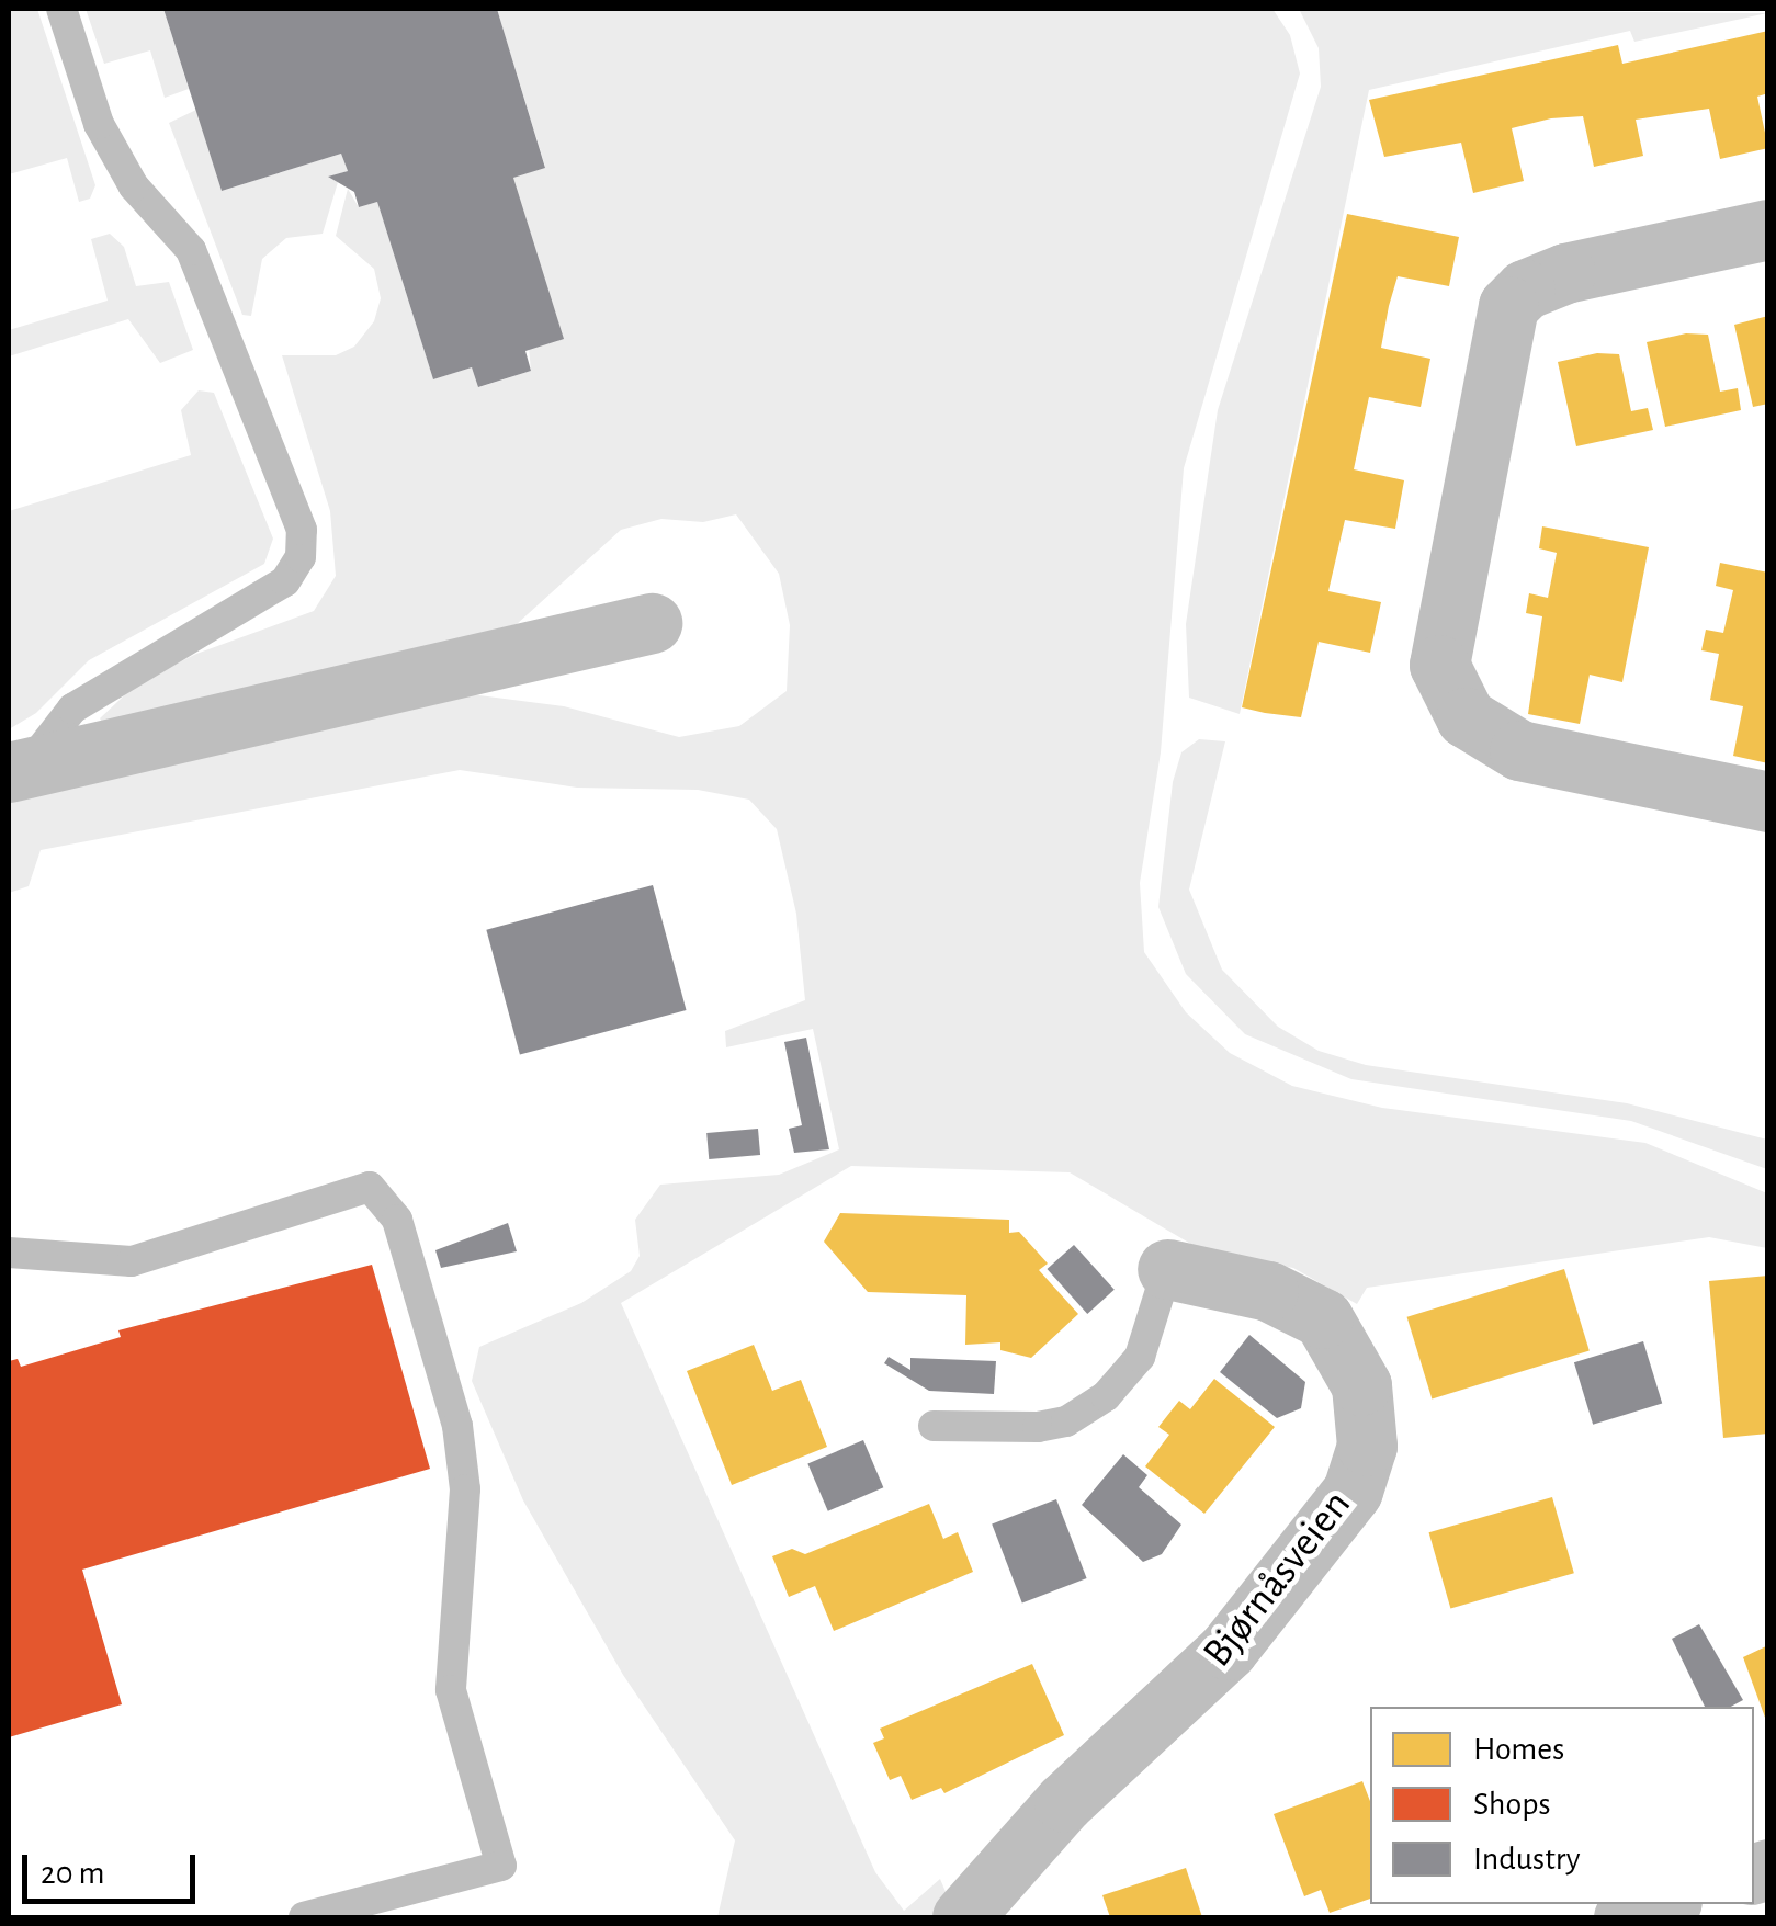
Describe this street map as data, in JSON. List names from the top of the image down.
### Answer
{
  "streets": {
    "street": ["Bjørnåsveien"]
  },
  "legend": ["Homes", "Shops", "Industry"],
  "scale_bar": "20 m"
}
